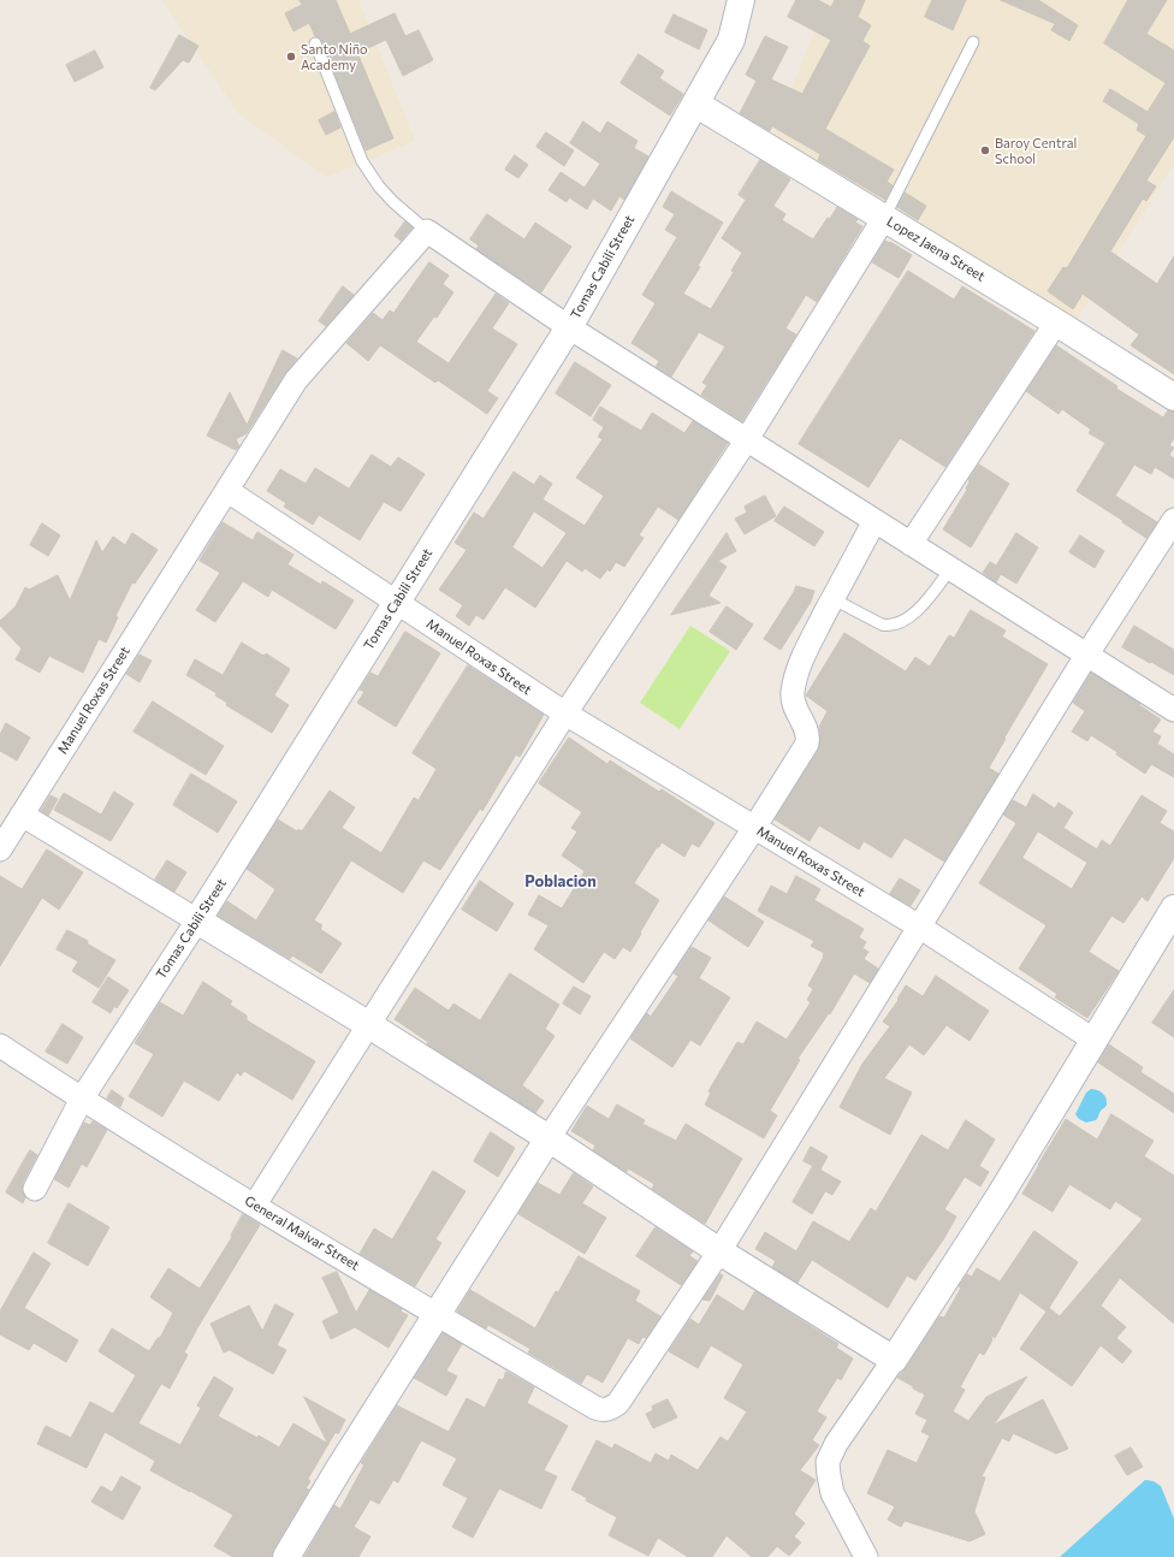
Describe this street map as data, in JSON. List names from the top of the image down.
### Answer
{
  "streets": {
    "street": [
      "Lopez Jaena Street",
      "Tomas Cabili Street",
      "Manuel Roxas Street",
      "General Malvar Street"
    ]
  },
  "crossings": [
    ["Lopez Jaena Street", "Tomas Cabili Street"],
    ["Tomas Cabili Street", "Manuel Roxas Street"],
    ["Tomas Cabili Street", "General Malvar Street"]
  ],
  "districts": ["Poblacion"],
  "places": ["Santo Niño Academy", "Baroy Central School"]
}
